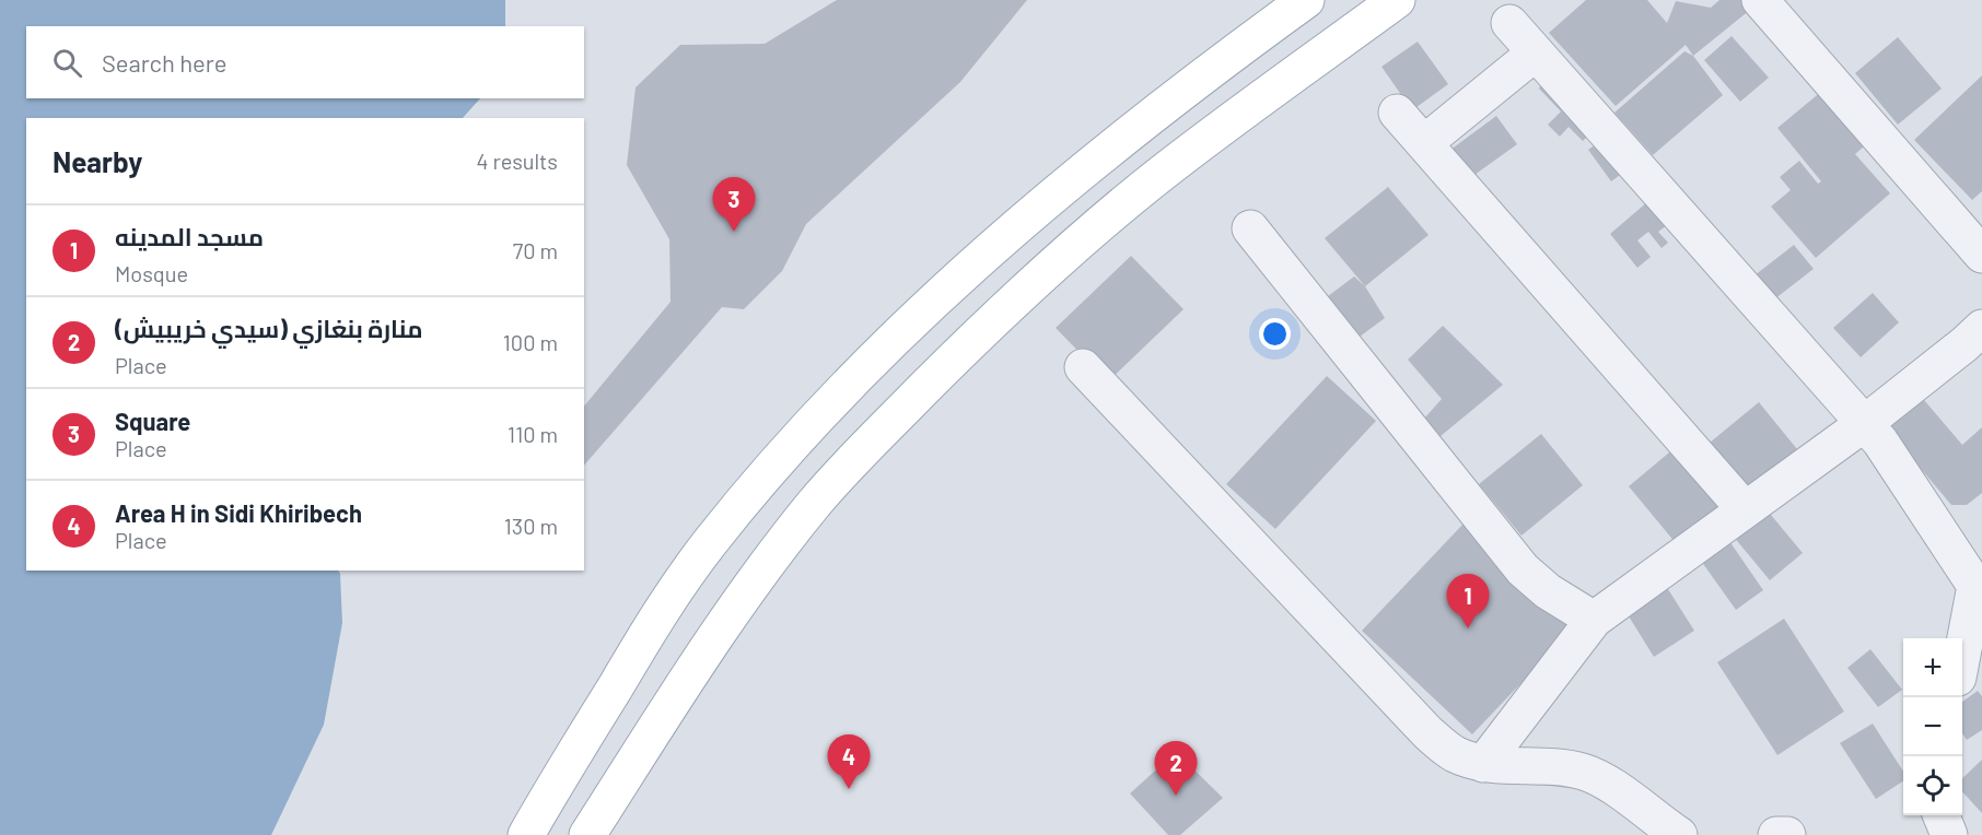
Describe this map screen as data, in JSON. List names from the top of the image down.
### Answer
{
  "page": {
    "search": "Search here",
    "heading": ["Nearby", "4 results"],
    "pins": [
      "3",
      "1",
      "4",
      "2"
    ],
    "list": [
      {
        "mark": "1",
        "name": "مسجد المدينه",
        "note": "Mosque",
        "value": "70 m"
      },
      {
        "mark": "2",
        "name": "منارة بنغازي (سيدي خريبيش)",
        "note": "Place",
        "value": "100 m"
      },
      {
        "mark": "3",
        "name": "Square",
        "note": "Place",
        "value": "110 m"
      },
      {
        "mark": "4",
        "name": "Area H in Sidi Khiribech",
        "note": "Place",
        "value": "130 m"
      }
    ],
    "map_buttons": ["+", "−"]
  }
}
